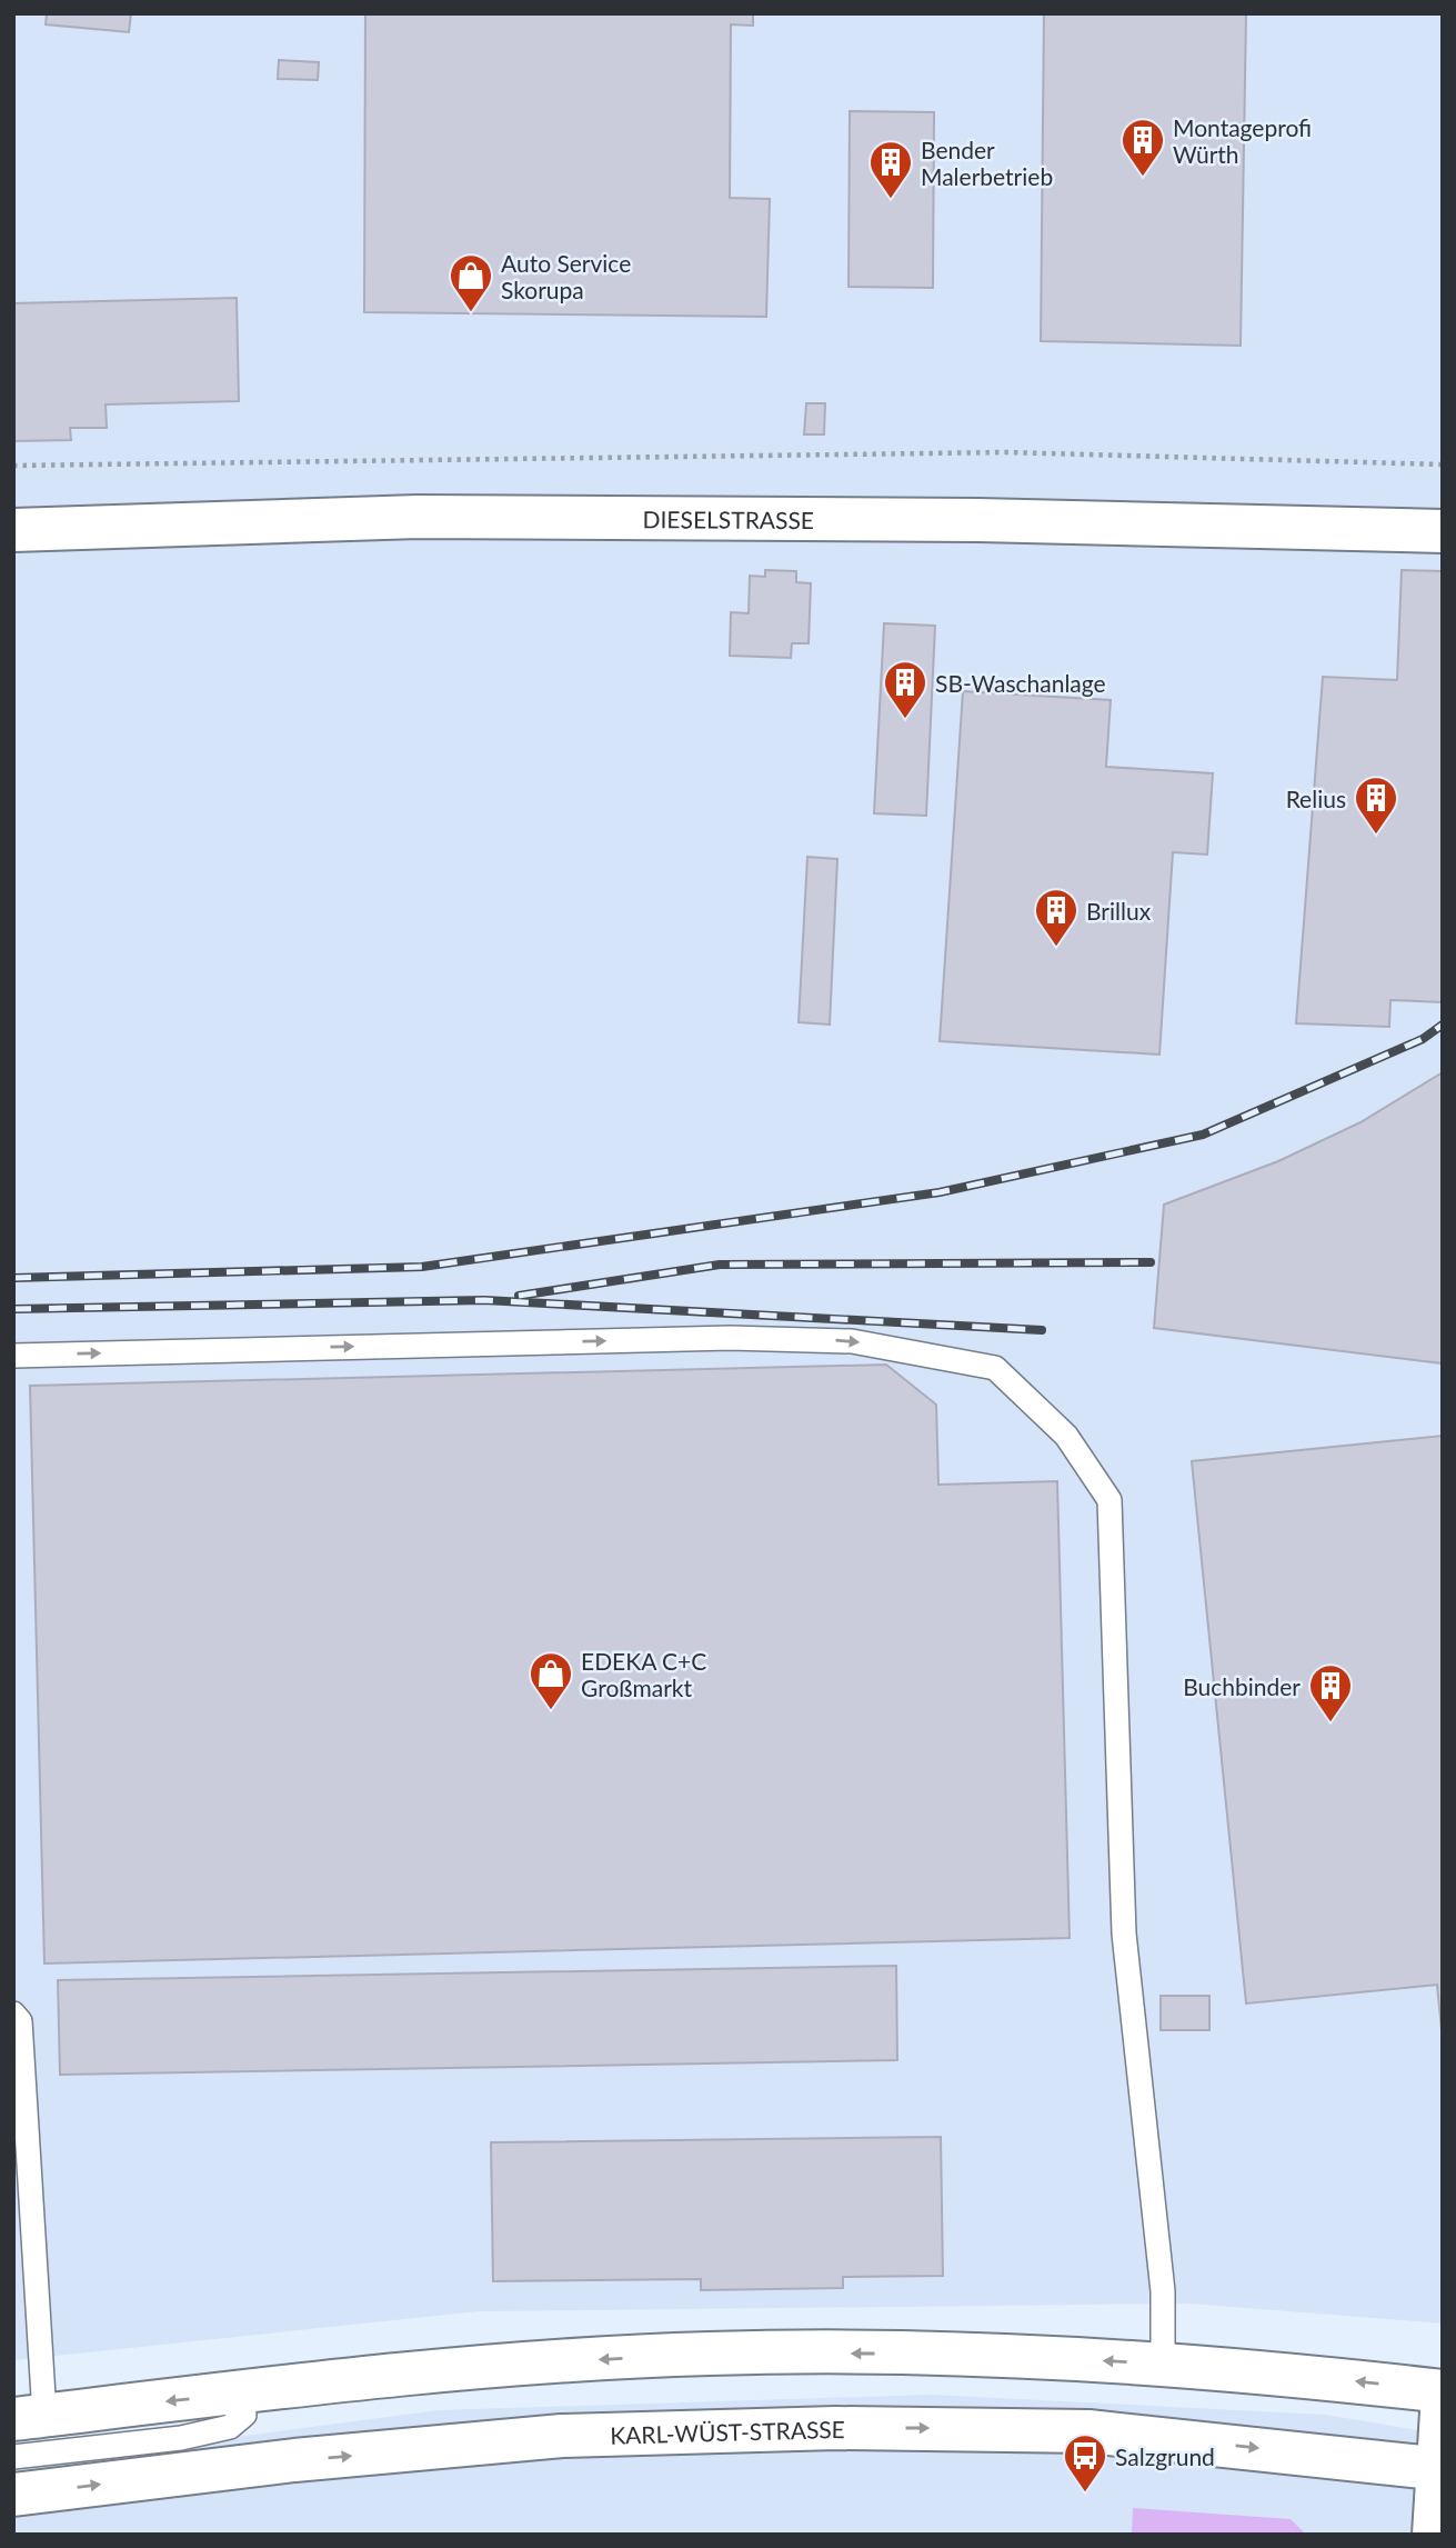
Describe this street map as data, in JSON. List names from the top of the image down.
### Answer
{
  "streets": {
    "main road": ["DIESELSTRASSE", "KARL-WÜST-STRASSE"]
  },
  "places": {
    "building": [
      "Montageprofi Würth",
      "Bender Malerbetrieb",
      "SB-Waschanlage",
      "Relius",
      "Brillux",
      "Buchbinder"
    ],
    "shop": ["Auto Service Skorupa", "EDEKA C+C Großmarkt"],
    "bus stop": ["Salzgrund"]
  }
}
